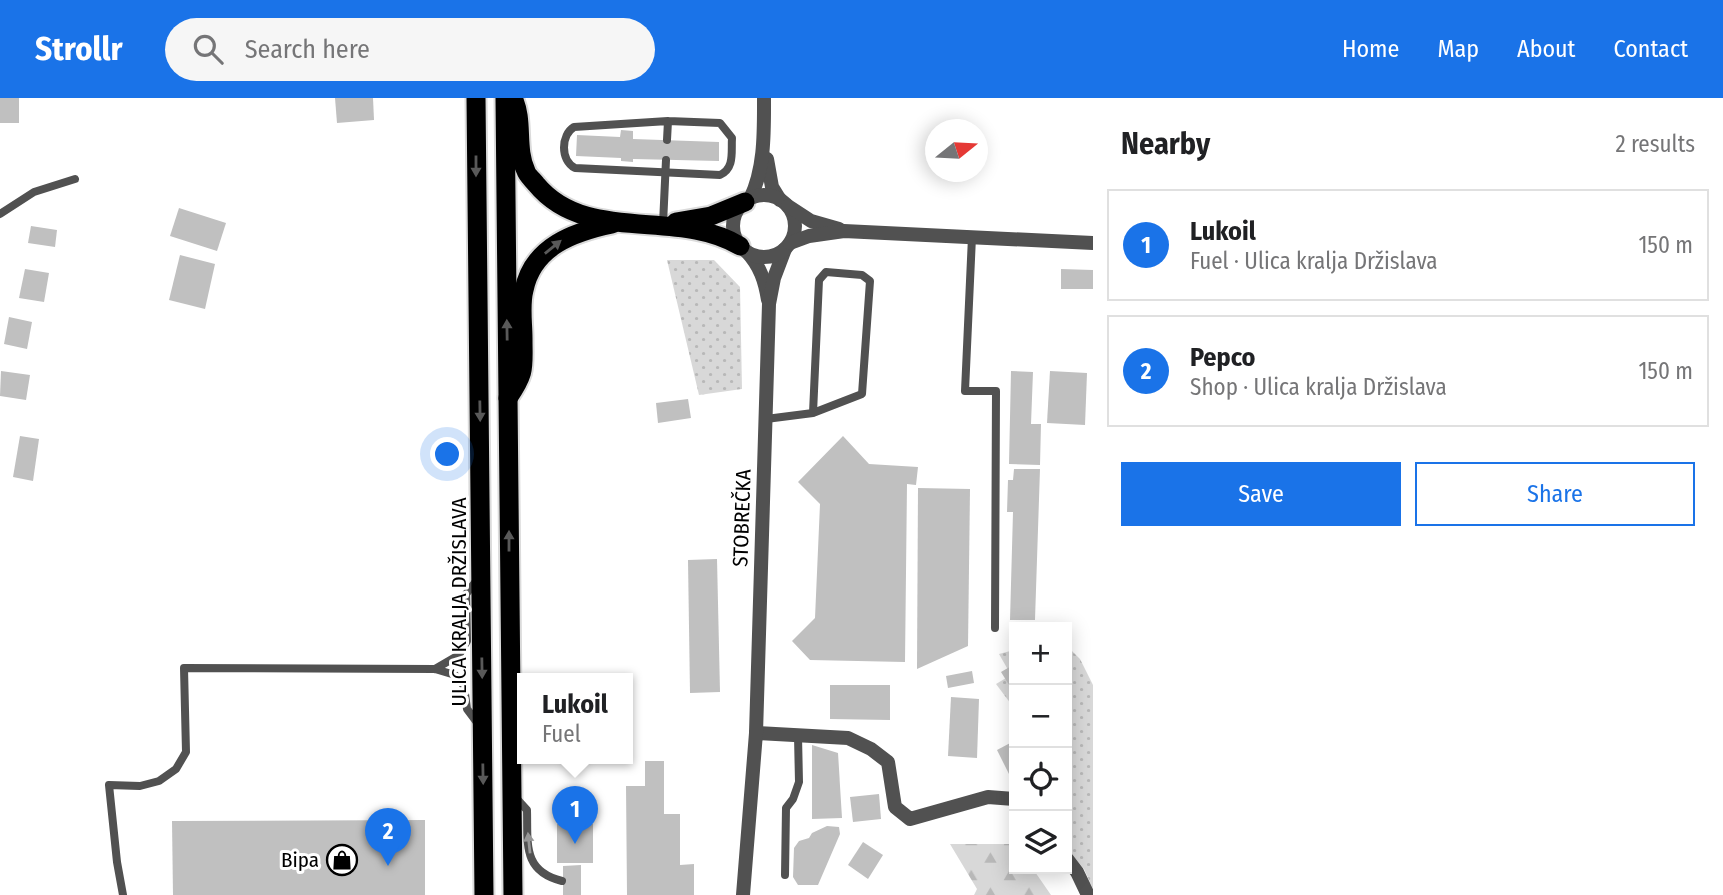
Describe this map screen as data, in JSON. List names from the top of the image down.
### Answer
{
  "streets": {
    "highway": ["ULICA KRALJA DRŽISLAVA"],
    "street": ["STOBREČKA"]
  },
  "places": {
    "shop": ["Bipa"]
  },
  "north": "right",
  "page": {
    "header": "Strollr",
    "search": "Search here",
    "nav": [
      "Home",
      "Map",
      "About",
      "Contact"
    ],
    "heading": ["Nearby", "2 results"],
    "list": [
      {
        "mark": "1",
        "name": "Lukoil",
        "note": "Fuel · Ulica kralja Držislava",
        "value": "150 m"
      },
      {
        "mark": "2",
        "name": "Pepco",
        "note": "Shop · Ulica kralja Držislava",
        "value": "150 m"
      }
    ],
    "buttons": ["Save", "Share"],
    "map_buttons": ["+", "−"],
    "popup": ["Lukoil", "Fuel"],
    "pins": ["1", "2"]
  }
}
